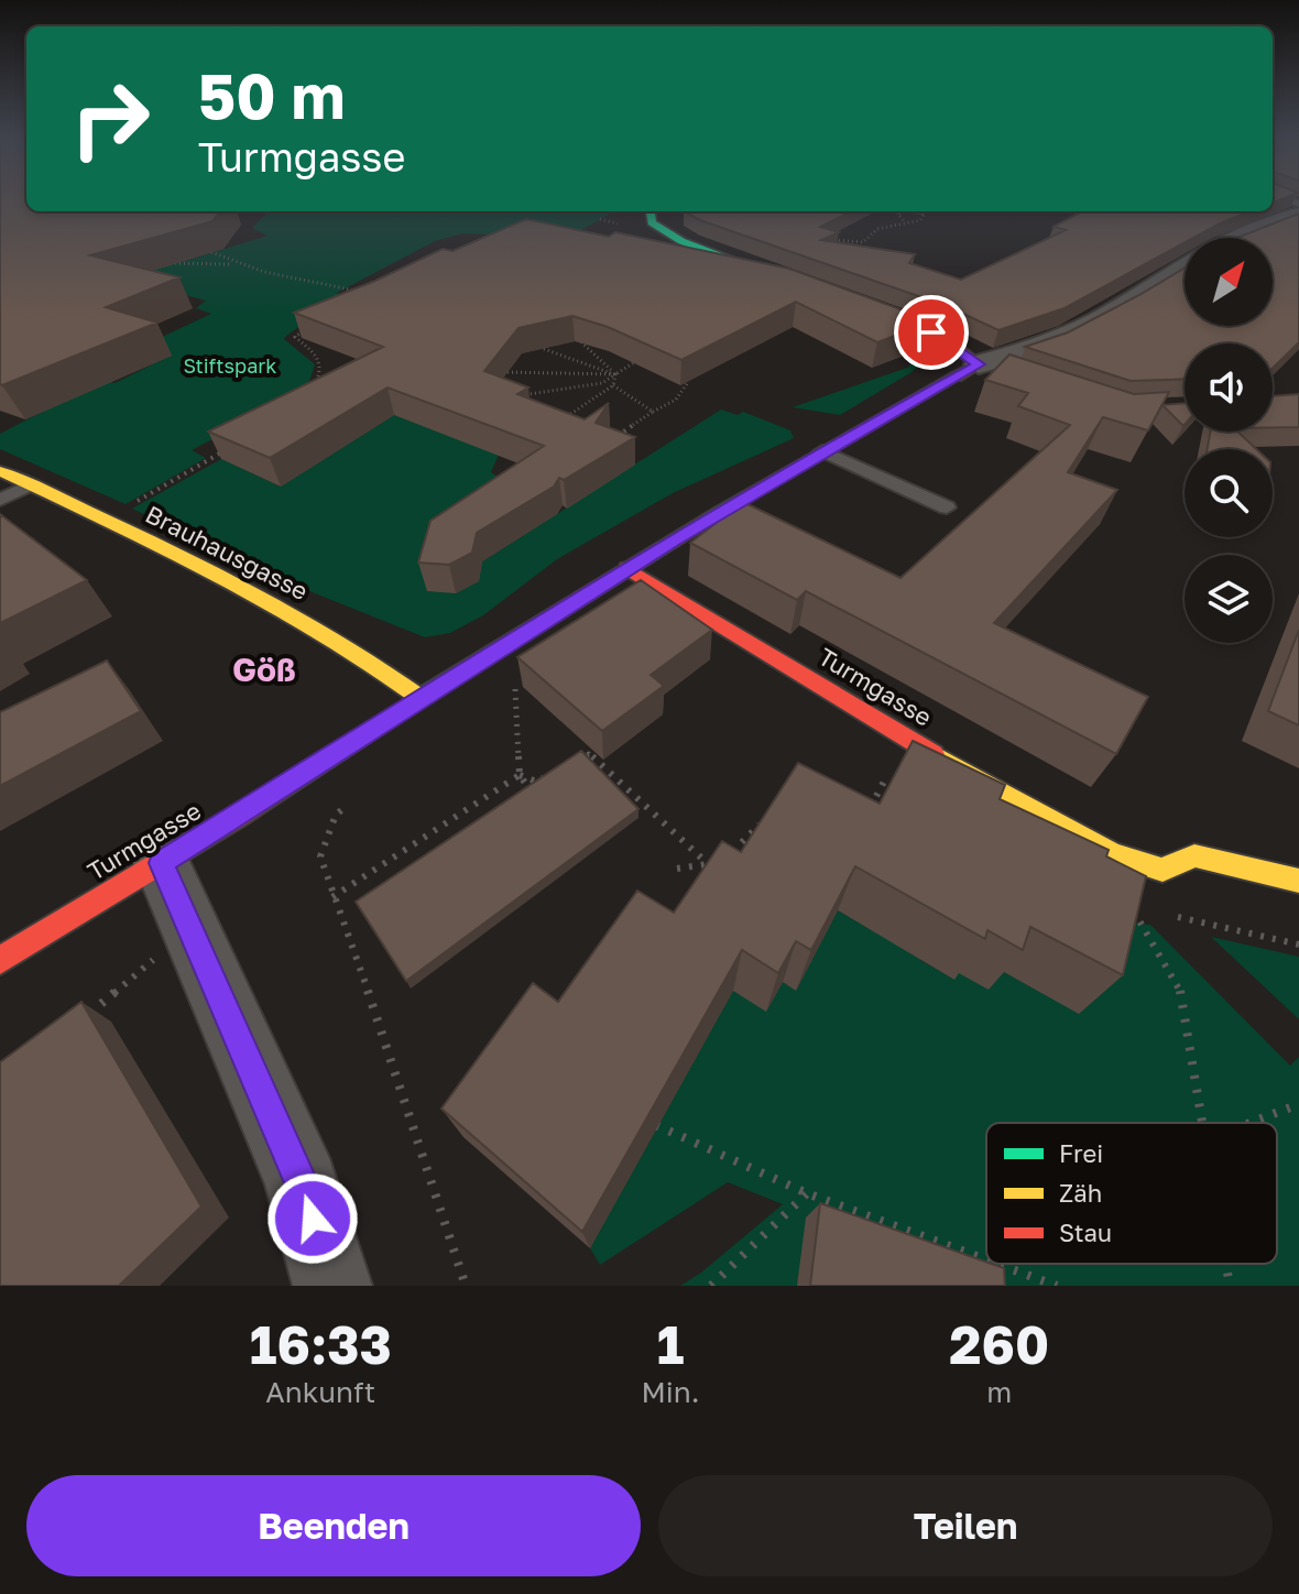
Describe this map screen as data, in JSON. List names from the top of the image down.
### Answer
{
  "streets": {
    "main road": ["Brauhausgasse", "Turmgasse"]
  },
  "crossings": [
    ["Brauhausgasse", "Turmgasse"]
  ],
  "districts": ["Göß"],
  "parks": ["Stiftspark"],
  "legend": ["Frei", "Zäh", "Stau"],
  "north": "top right",
  "page": {
    "turn": ["50 m", "Turmgasse"],
    "eta": [
      "16:33",
      "Ankunft",
      "1",
      "Min.",
      "260",
      "m"
    ],
    "buttons": ["Beenden", "Teilen"]
  }
}
